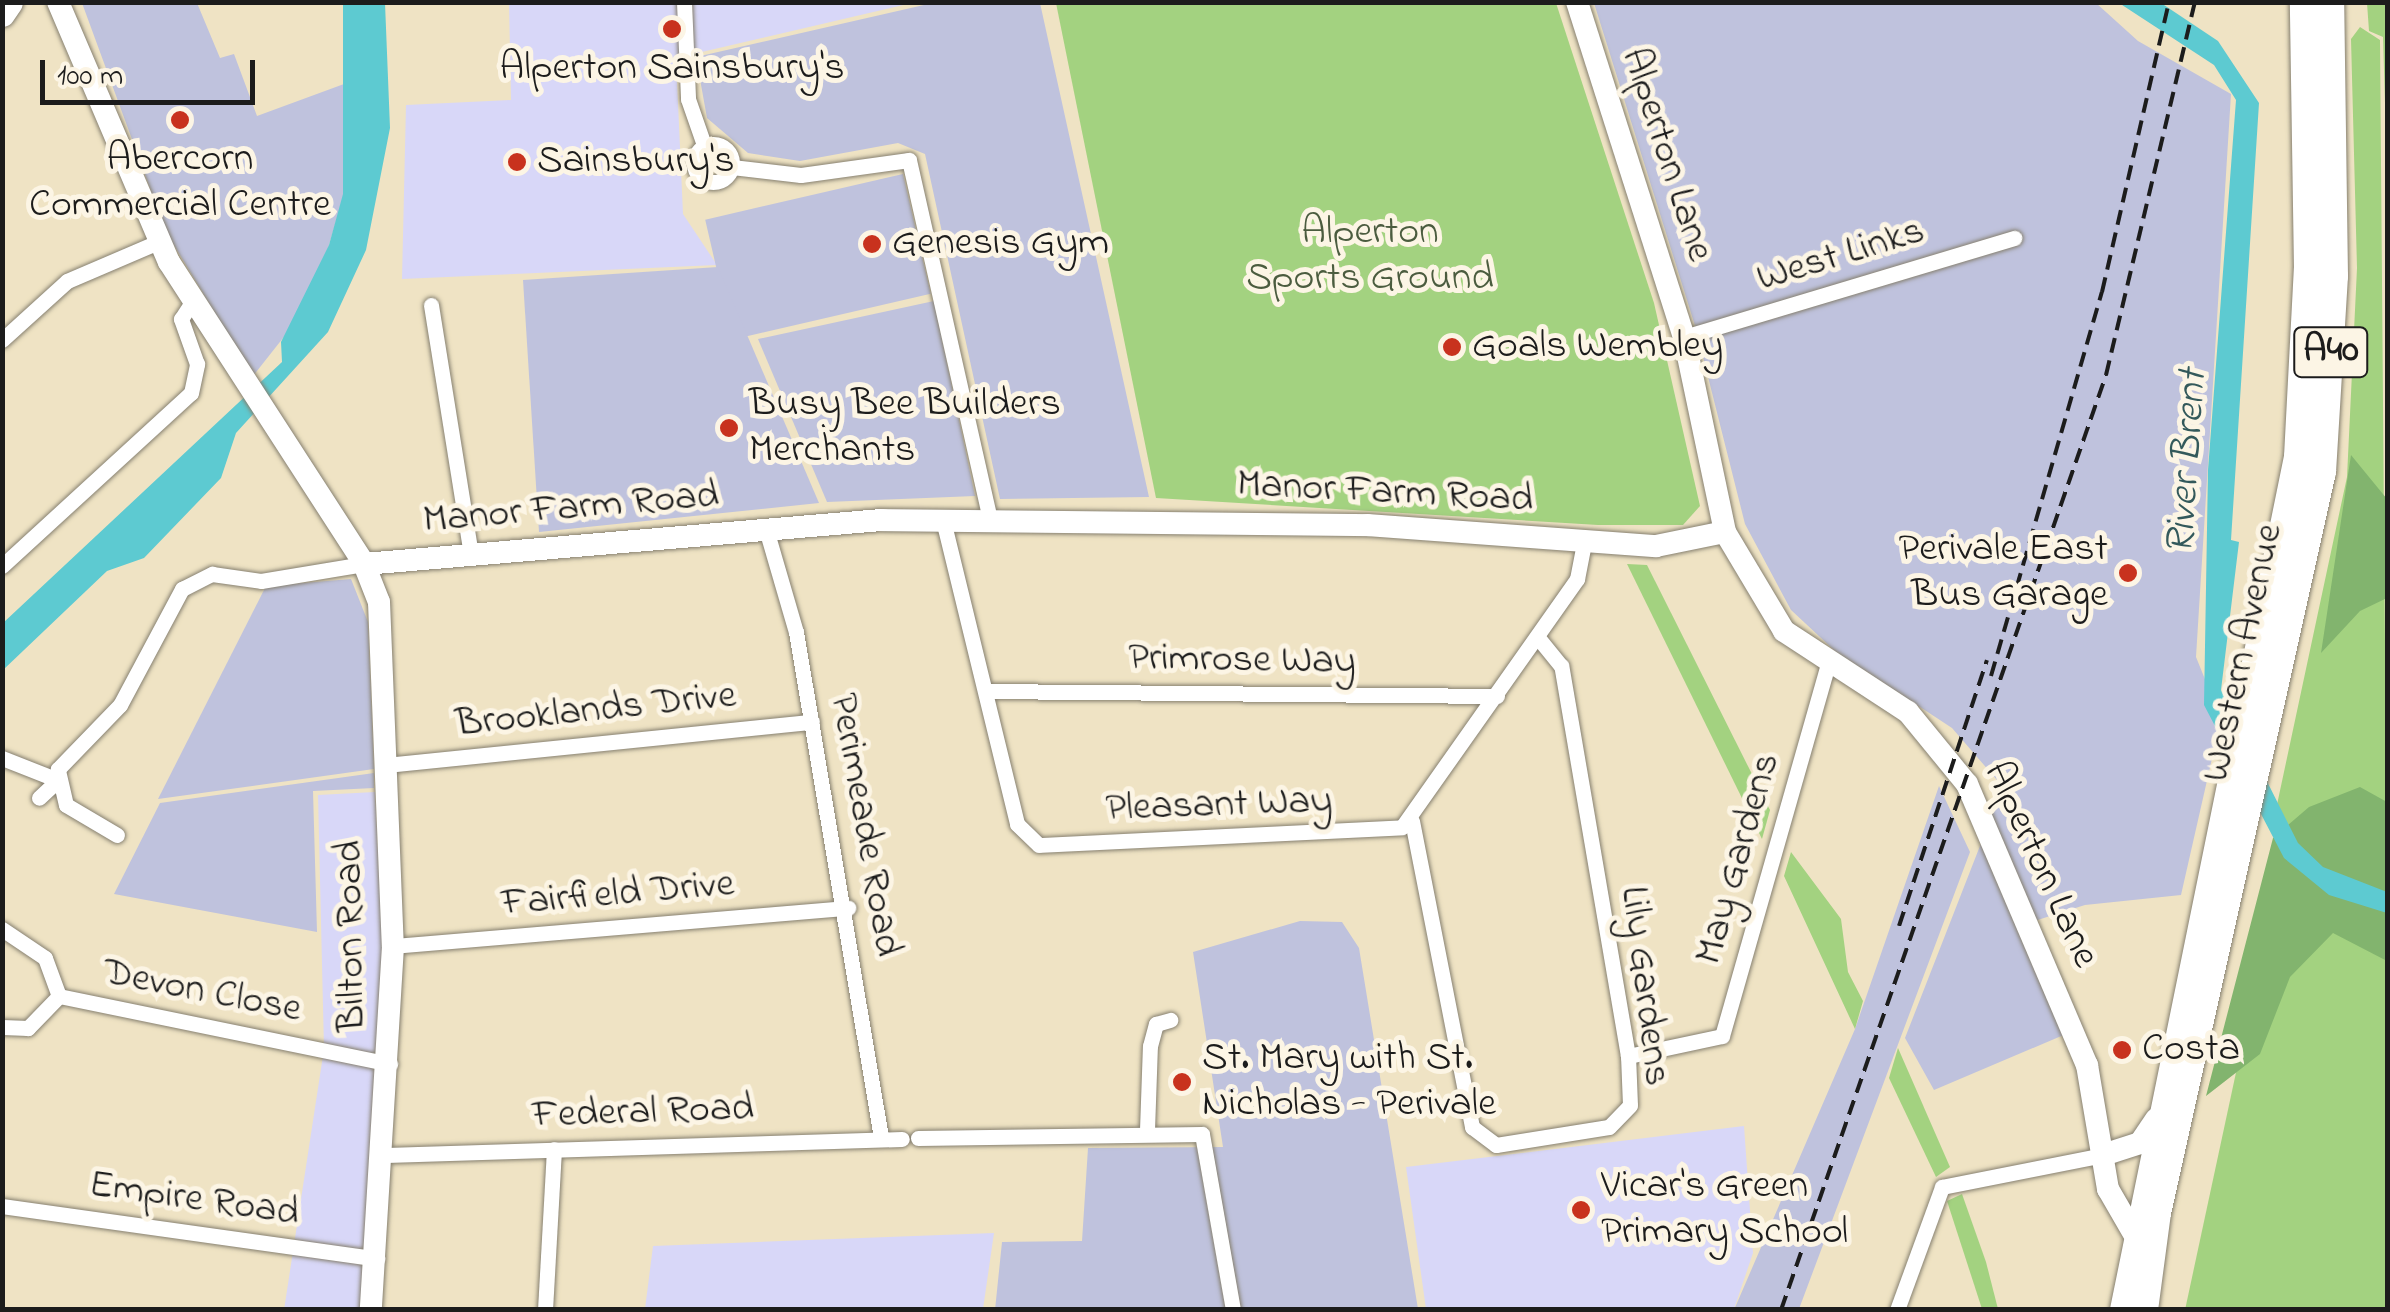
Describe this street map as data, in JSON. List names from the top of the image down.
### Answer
{
  "streets": {
    "highway": ["A40", "Western Avenue"],
    "street": [
      "Alperton Lane",
      "West Links",
      "Manor Farm Road",
      "Primrose Way",
      "Brooklands Drive",
      "Pleasant Way",
      "Perimeade Road",
      "May Gardens",
      "Fairfield Drive",
      "Bilton Road",
      "Lily Gardens",
      "Devon Close",
      "Federal Road",
      "Empire Road"
    ]
  },
  "crossings": [
    ["Alperton Lane", "West Links"],
    ["Alperton Lane", "Manor Farm Road"],
    ["Alperton Lane", "Western Avenue"],
    ["Alperton Lane", "May Gardens"],
    ["Manor Farm Road", "Pleasant Way"],
    ["Manor Farm Road", "Perimeade Road"],
    ["Manor Farm Road", "Bilton Road"],
    ["Primrose Way", "Pleasant Way"],
    ["Brooklands Drive", "Perimeade Road"],
    ["Brooklands Drive", "Bilton Road"],
    ["Pleasant Way", "Lily Gardens"],
    ["Perimeade Road", "Fairfield Drive"],
    ["Perimeade Road", "Federal Road"],
    ["May Gardens", "Lily Gardens"],
    ["Fairfield Drive", "Bilton Road"],
    ["Bilton Road", "Devon Close"],
    ["Bilton Road", "Federal Road"],
    ["Bilton Road", "Empire Road"]
  ],
  "water": ["River Brent"],
  "parks": ["Alperton Sports Ground"],
  "places": [
    "Alperton Sainsbury's",
    "Abercorn Commercial Centre",
    "Sainsbury's",
    "Genesis Gym",
    "Goals Wembley",
    "Busy Bee Builders Merchants",
    "Perivale East Bus Garage",
    "Costa",
    "St. Mary with St. Nicholas - Perivale",
    "Vicar's Green Primary School"
  ],
  "scale_bar": "100 m"
}
